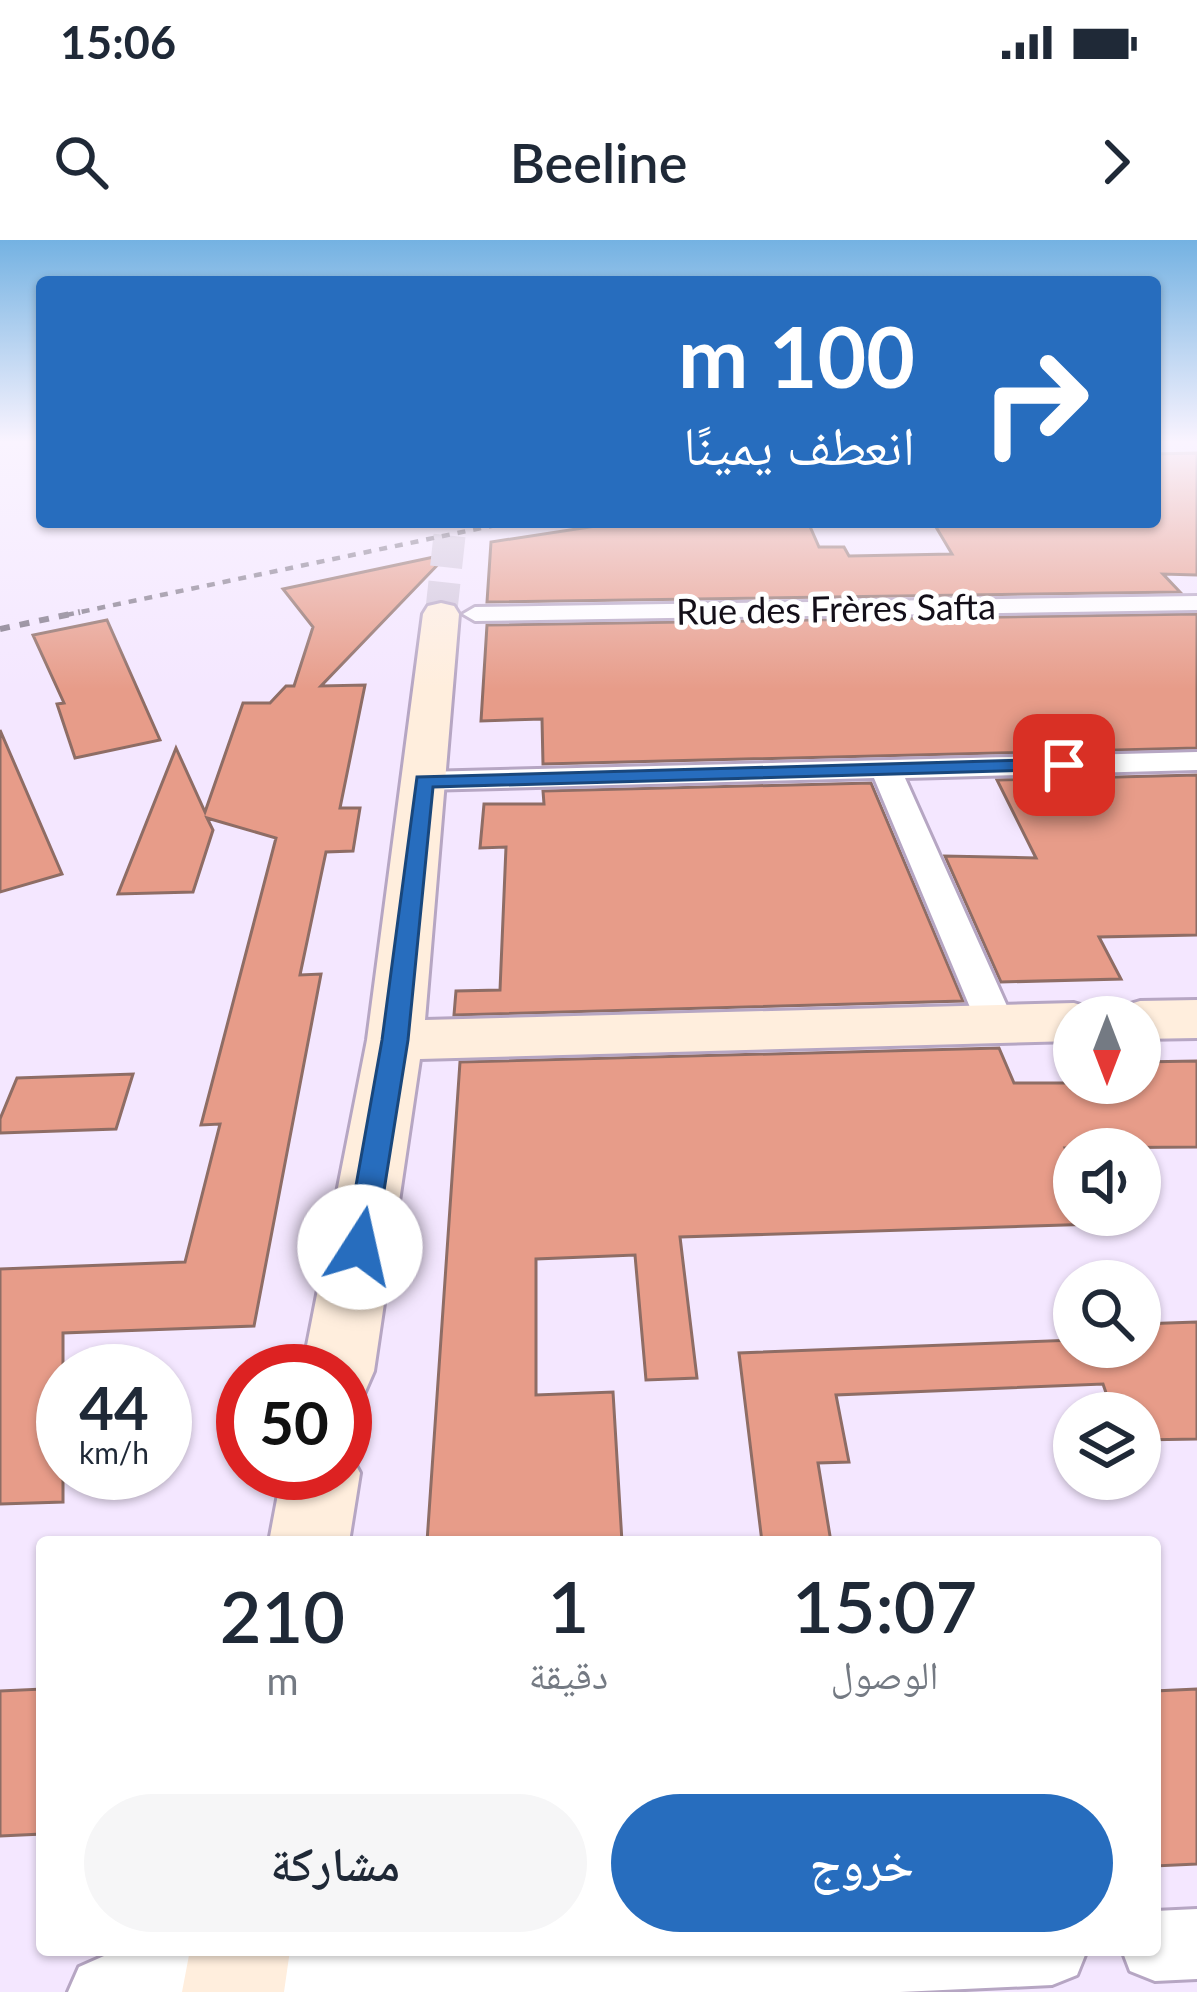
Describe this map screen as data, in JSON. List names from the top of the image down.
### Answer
{
  "streets": {
    "street": ["Rue des Frères Safta"]
  },
  "north": "bottom",
  "page": {
    "status": "15:06",
    "header": "Beeline",
    "turn": ["100 m", "انعطف يمينًا"],
    "speed": "44 km/h",
    "limit": "50",
    "eta": [
      "15:07",
      "الوصول",
      "1",
      "دقيقة",
      "210",
      "m"
    ],
    "buttons": ["خروج", "مشاركة"]
  }
}
